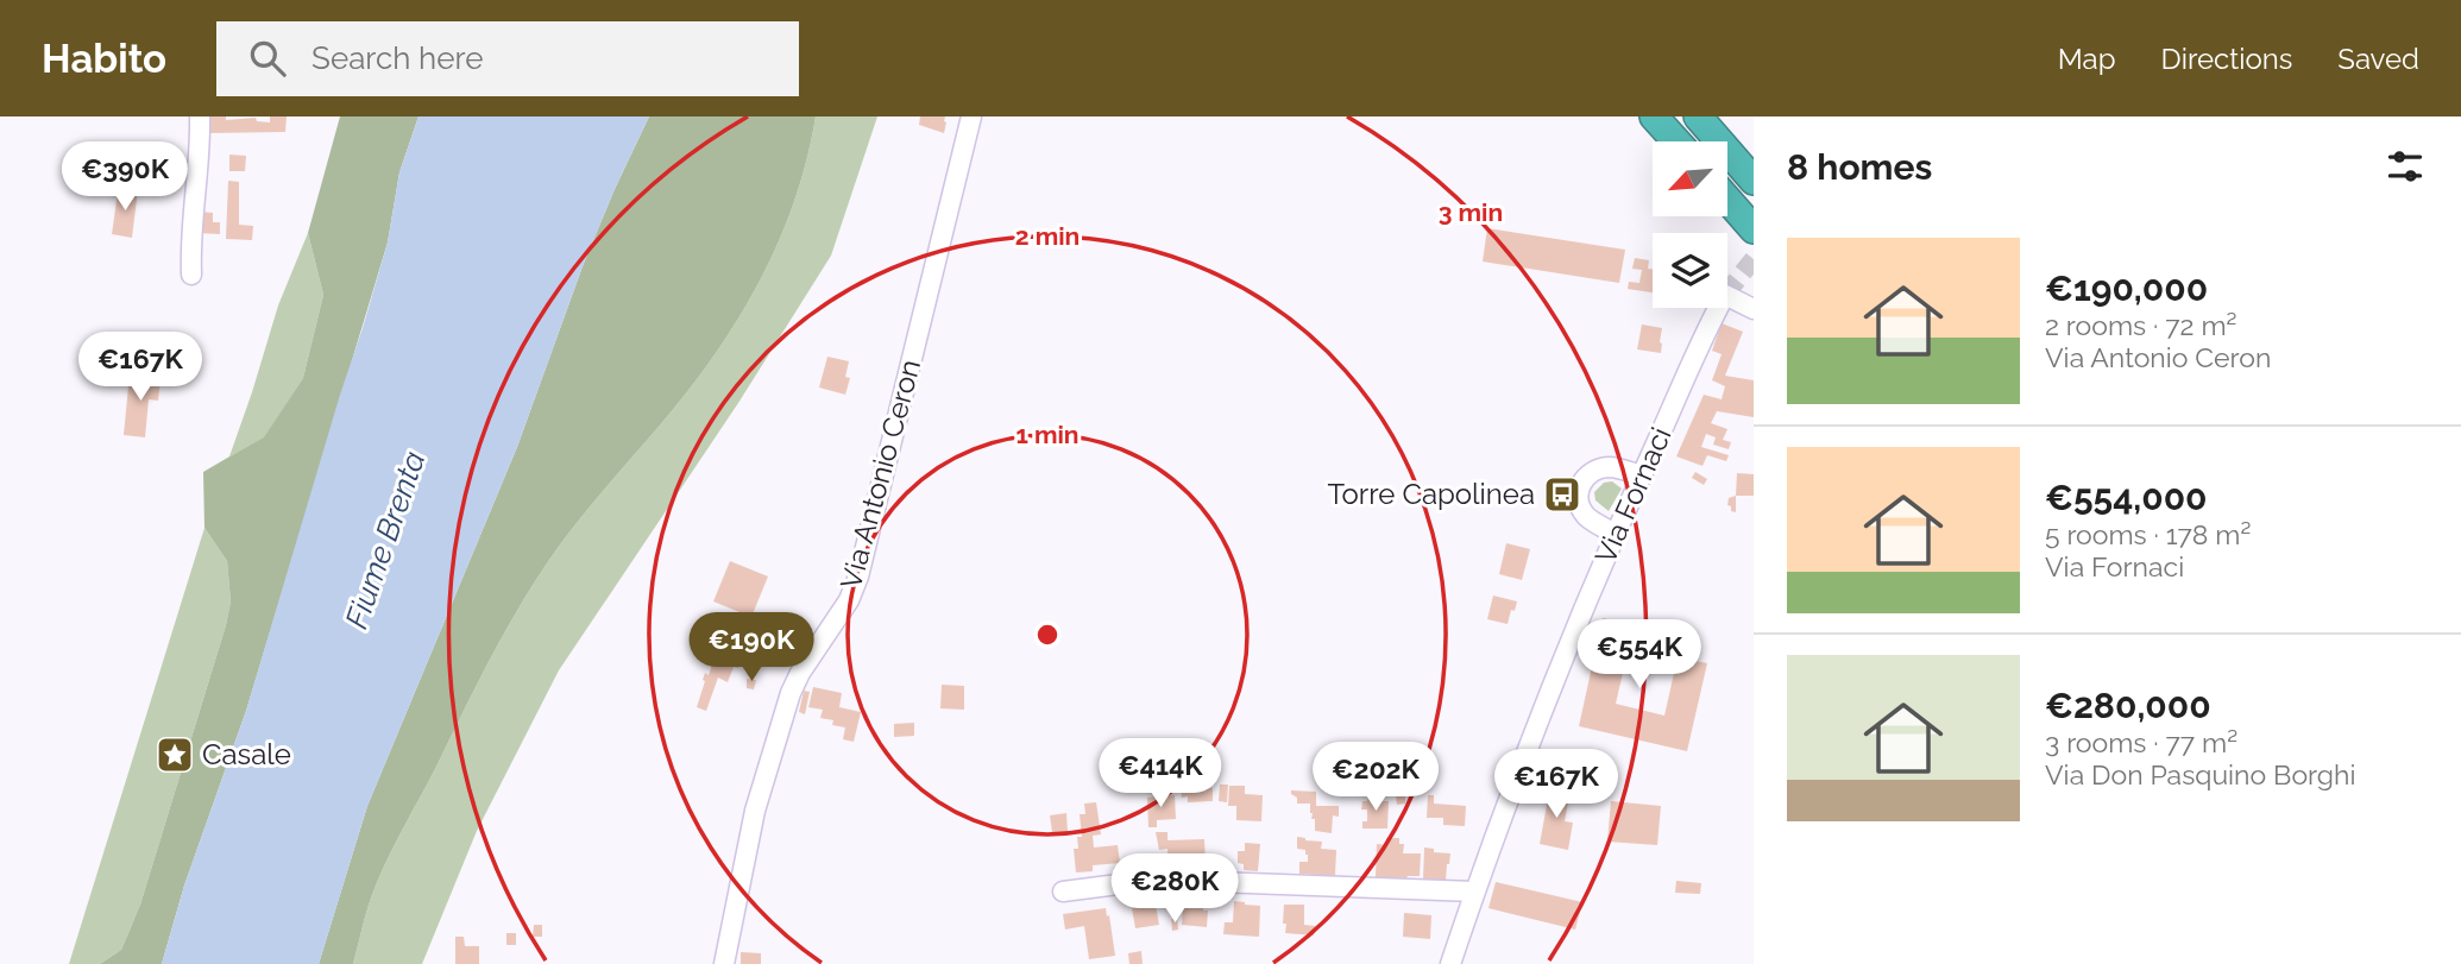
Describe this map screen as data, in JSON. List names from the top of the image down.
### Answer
{
  "streets": {
    "street": ["Via Antonio Ceron", "Via Fornaci"]
  },
  "water": ["Fiume Brenta"],
  "places": {
    "bus stop": ["Torre Capolinea"],
    "place": ["Casale"]
  },
  "north": "bottom left",
  "page": {
    "header": "Habito",
    "search": "Search here",
    "nav": ["Map", "Directions", "Saved"],
    "heading": "8 homes",
    "price": [
      "€390K",
      "€167K",
      "€190K",
      "€554K",
      "€414K",
      "€202K",
      "€167K",
      "€280K"
    ],
    "list": [
      {
        "name": "€190,000",
        "note": "2 rooms · 72 m² · Via Antonio Ceron"
      },
      {
        "name": "€554,000",
        "note": "5 rooms · 178 m² · Via Fornaci"
      },
      {
        "name": "€280,000",
        "note": "3 rooms · 77 m² · Via Don Pasquino Borghi"
      }
    ]
  },
  "rings": ["3 min", "2 min", "1 min"]
}
